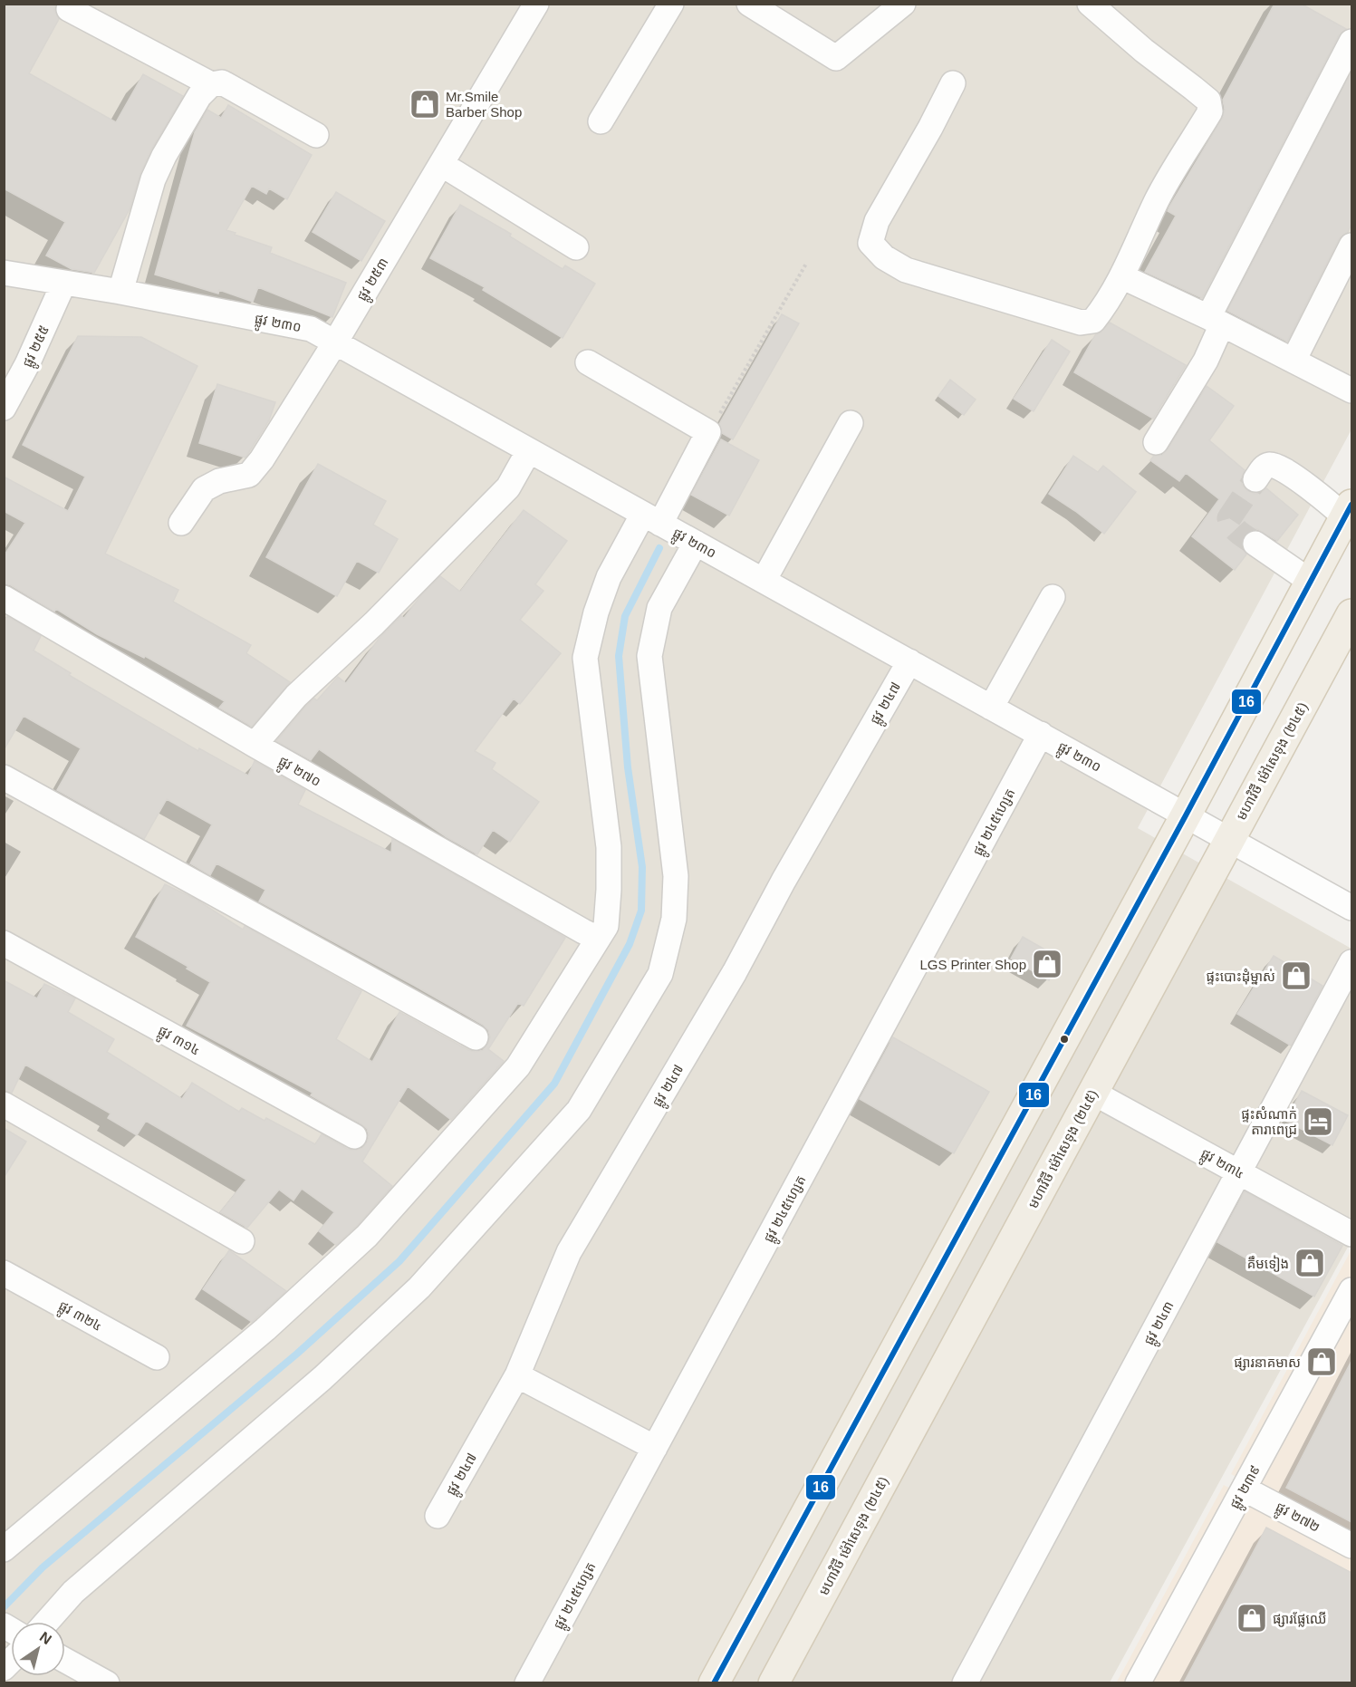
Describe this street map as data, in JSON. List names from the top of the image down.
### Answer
{
  "streets": {
    "main road": ["មហាវិថី ម៉ៅសេទុង (២៤៥)"],
    "street": [
      "ផ្លូវ ២៥៣",
      "ផ្លូវ ២៣០",
      "ផ្លូវ ២៥៥",
      "ផ្លូវ ២៤៧",
      "ផ្លូវ ២៧០",
      "ផ្លូវ ២៤៥ហ្សេត",
      "ផ្លូវ ៣១៤",
      "ផ្លូវ ២៣៤",
      "ផ្លូវ ៣២៤",
      "ផ្លូវ ២៤៣",
      "ផ្លូវ ២៣៩",
      "ផ្លូវ ២៧២"
    ]
  },
  "crossings": [
    ["ផ្លូវ ២៥៣", "ផ្លូវ ២៣០"],
    ["ផ្លូវ ២៣០", "ផ្លូវ ២៥៥"],
    ["ផ្លូវ ២៣០", "ផ្លូវ ២៤៧"],
    ["ផ្លូវ ២៣០", "មហាវិថី ម៉ៅសេទុង (២៤៥)"],
    ["ផ្លូវ ២៣០", "ផ្លូវ ២៤៥ហ្សេត"],
    ["មហាវិថី ម៉ៅសេទុង (២៤៥)", "ផ្លូវ ២៣៤"],
    ["ផ្លូវ ២៣៤", "ផ្លូវ ២៤៣"],
    ["ផ្លូវ ២៣៩", "ផ្លូវ ២៧២"]
  ],
  "places": {
    "shop": [
      "Mr.Smile Barber Shop",
      "LGS Printer Shop",
      "ផ្ទះបោះដុំម្នាស់",
      "គឹមទៀង",
      "ផ្សារនាគមាស",
      "ផ្សារផ្លែឈើ"
    ],
    "hotel": ["ផ្ទះសំណាក់ តារាពេជ្រ"]
  },
  "lines": ["transit line 16"],
  "north": "top right"
}
